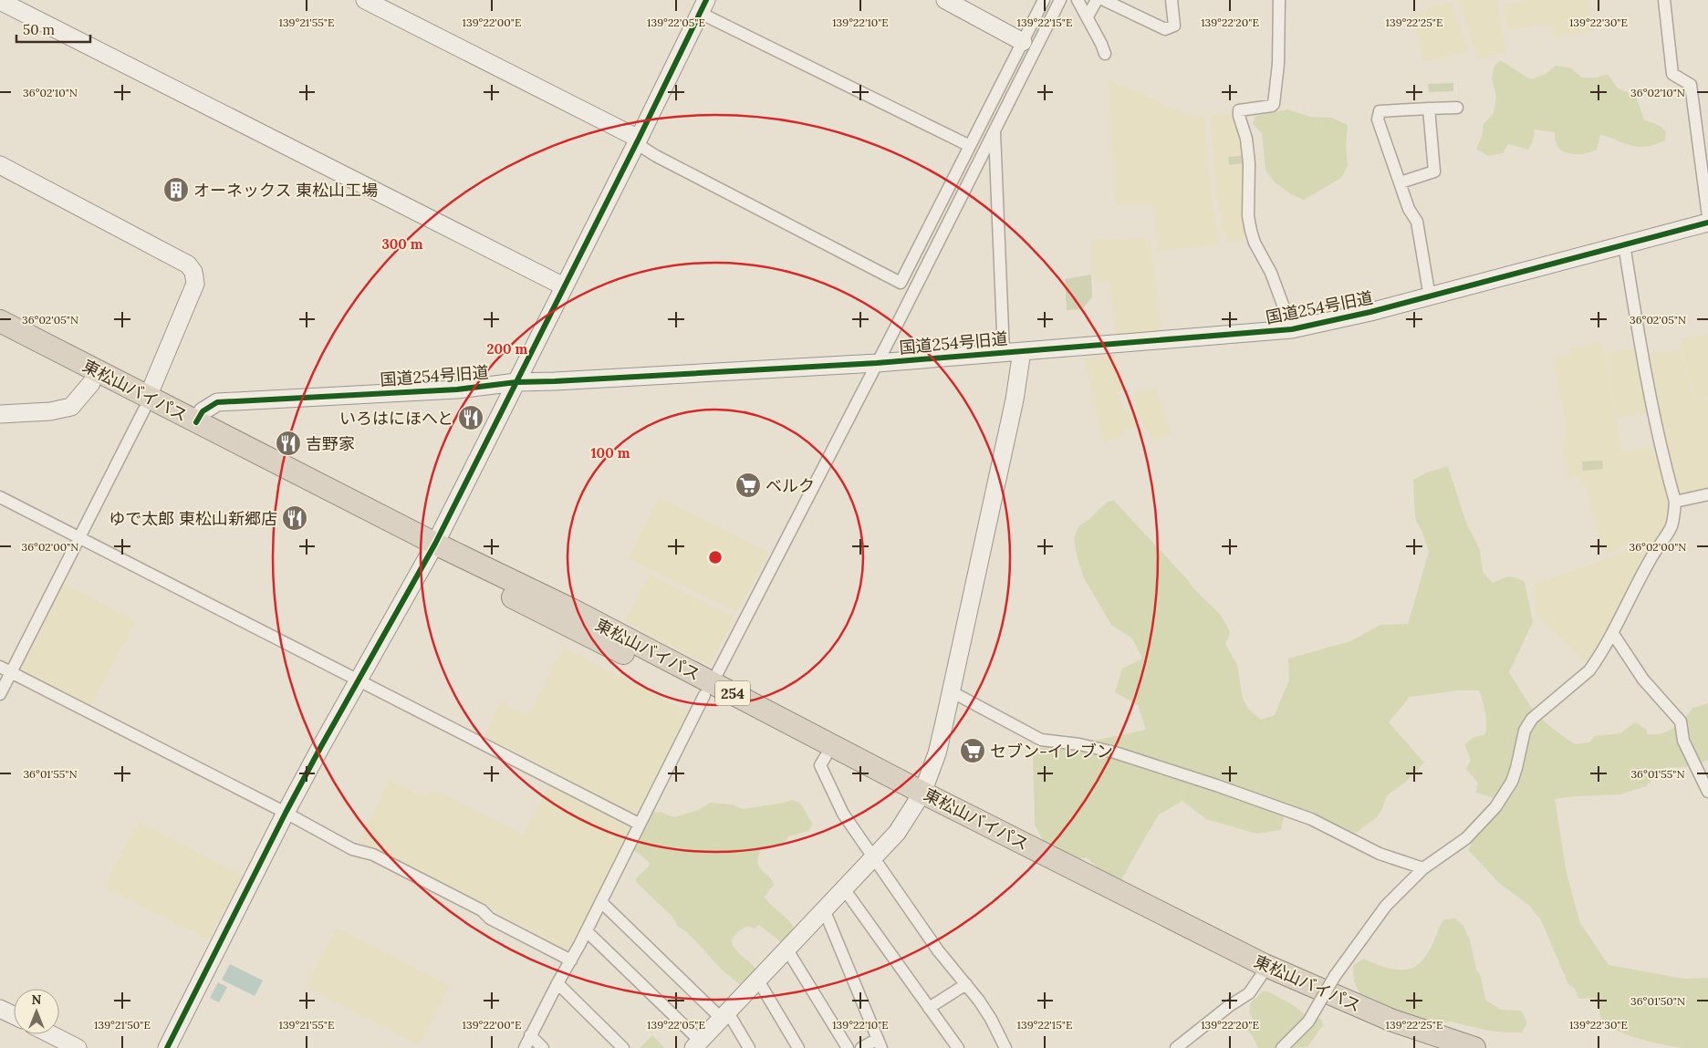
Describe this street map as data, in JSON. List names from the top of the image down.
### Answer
{
  "streets": {
    "highway": ["東松山バイパス", "254"],
    "street": ["国道254号旧道"]
  },
  "crossings": [
    ["国道254号旧道", "東松山バイパス"]
  ],
  "places": {
    "building": ["オーネックス 東松山工場"],
    "restaurant": ["いろはにほへと", "吉野家", "ゆで太郎 東松山新郷店"],
    "supermarket": ["ベルク", "セブン-イレブン"]
  },
  "scale_bar": "50 m",
  "north": "top",
  "coordinates": [
    "139°21'55\"E",
    "139°22'00\"E",
    "139°22'05\"E",
    "139°22'10\"E",
    "139°22'15\"E",
    "139°22'20\"E",
    "139°22'25\"E",
    "139°22'30\"E",
    "36°02'10\"N",
    "36°02'05\"N",
    "36°02'00\"N",
    "36°01'55\"N",
    "36°01'50\"N",
    "139°21'50\"E"
  ],
  "rings": ["300 m", "200 m", "100 m"]
}
